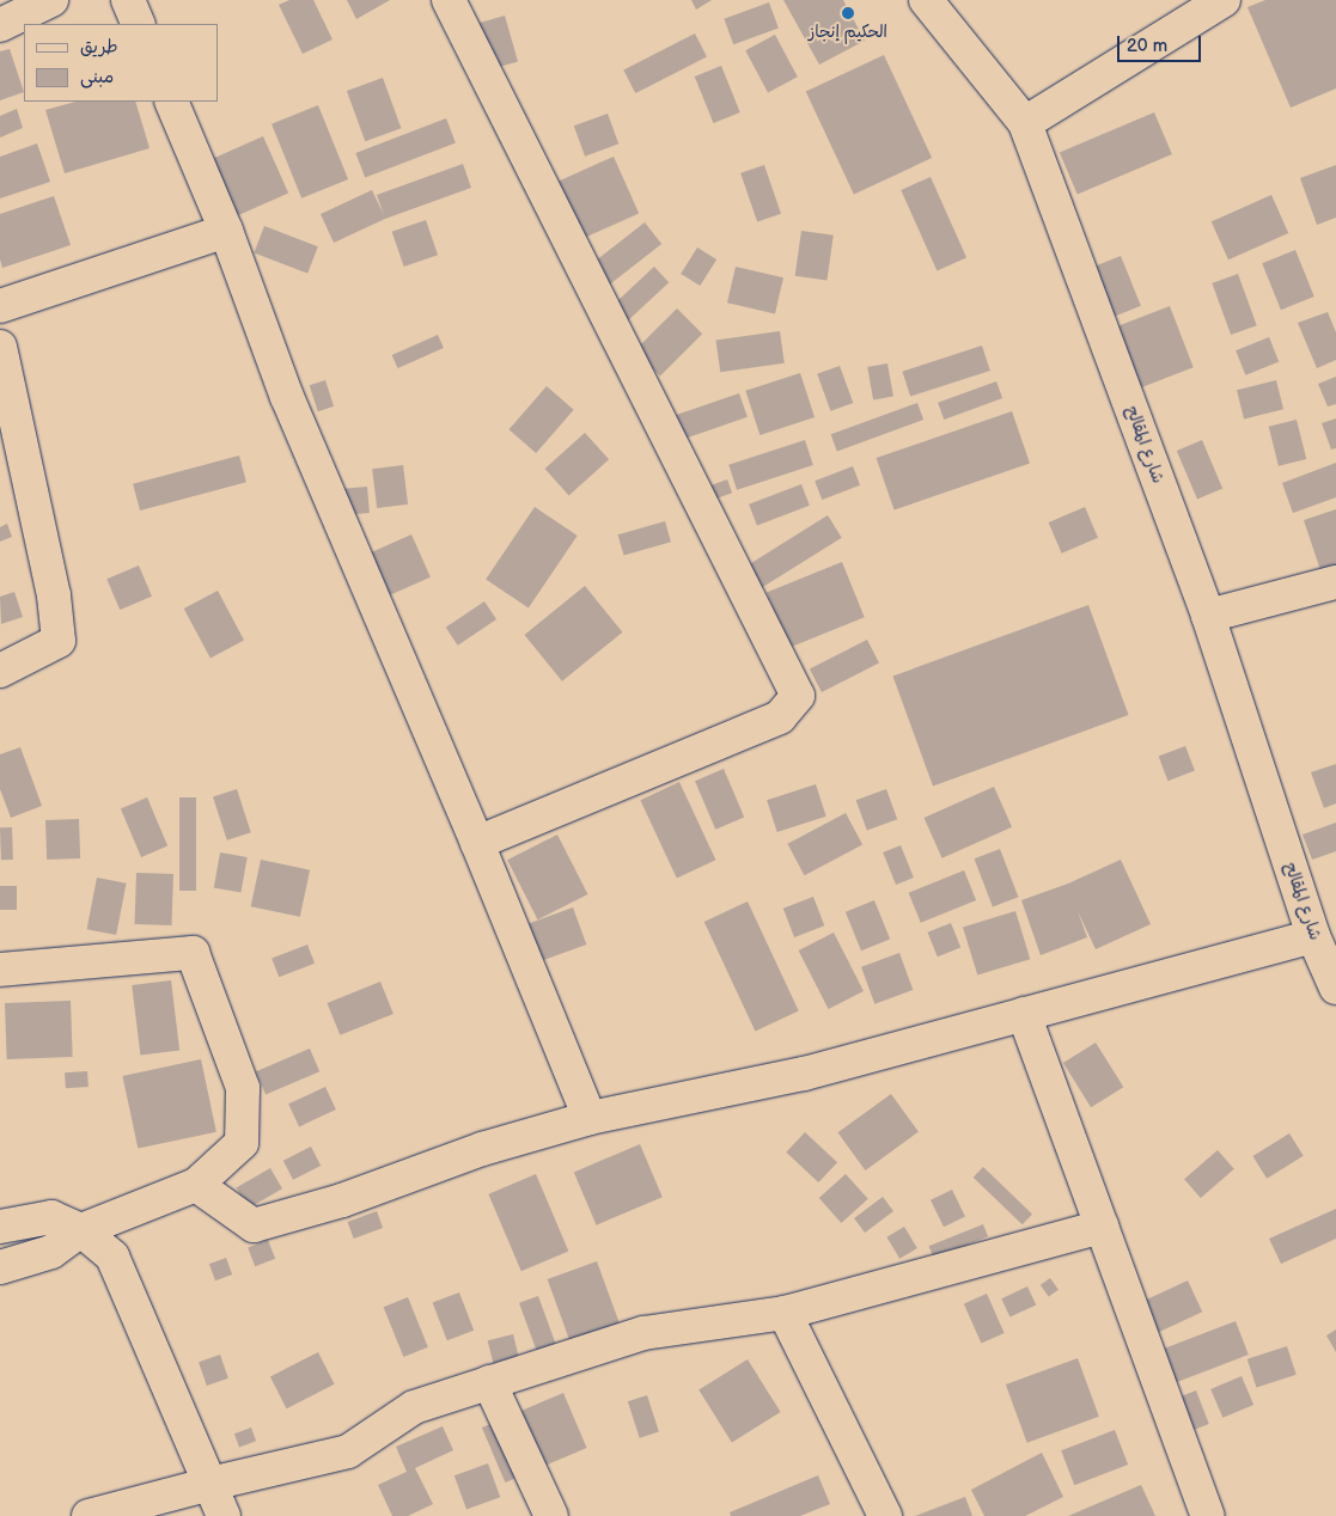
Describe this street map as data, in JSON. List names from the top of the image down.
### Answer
{
  "streets": {
    "street": ["شارع المقالح"]
  },
  "places": ["الحكيم إنجاز"],
  "legend": ["طريق", "مبنى"],
  "scale_bar": "20 m"
}
